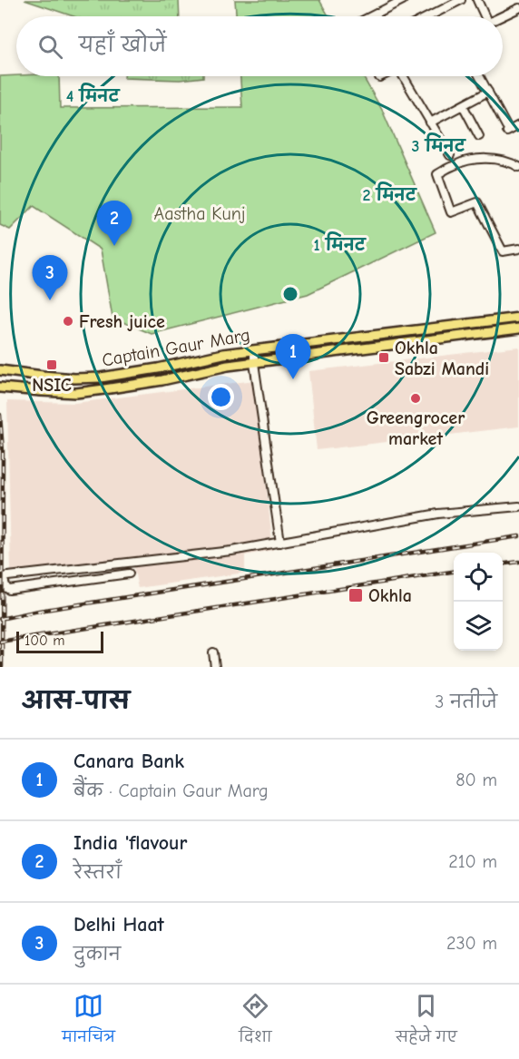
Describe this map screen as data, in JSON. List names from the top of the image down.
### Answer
{
  "streets": {
    "main road": ["Captain Gaur Marg"]
  },
  "parks": ["Aastha Kunj"],
  "places": {
    "other": ["Fresh juice", "Greengrocer market"],
    "transit": ["Okhla Sabzi Mandi", "NSIC", "Okhla"]
  },
  "scale_bar": "100 m",
  "page": {
    "search": "यहाँ खोजें",
    "pins": ["2", "3", "1"],
    "scale": "100 m",
    "heading": ["आस-पास", "3 नतीजे"],
    "list": [
      {
        "mark": "1",
        "name": "Canara Bank",
        "note": "बैंक · Captain Gaur Marg",
        "value": "80 m"
      },
      {
        "mark": "2",
        "name": "India 'flavour",
        "note": "रेस्तराँ",
        "value": "210 m"
      },
      {
        "mark": "3",
        "name": "Delhi Haat",
        "note": "दुकान",
        "value": "230 m"
      }
    ],
    "nav": ["मानचित्र", "दिशा", "सहेजे गए"]
  },
  "rings": [
    "4 मिनट",
    "3 मिनट",
    "2 मिनट",
    "1 मिनट"
  ]
}
